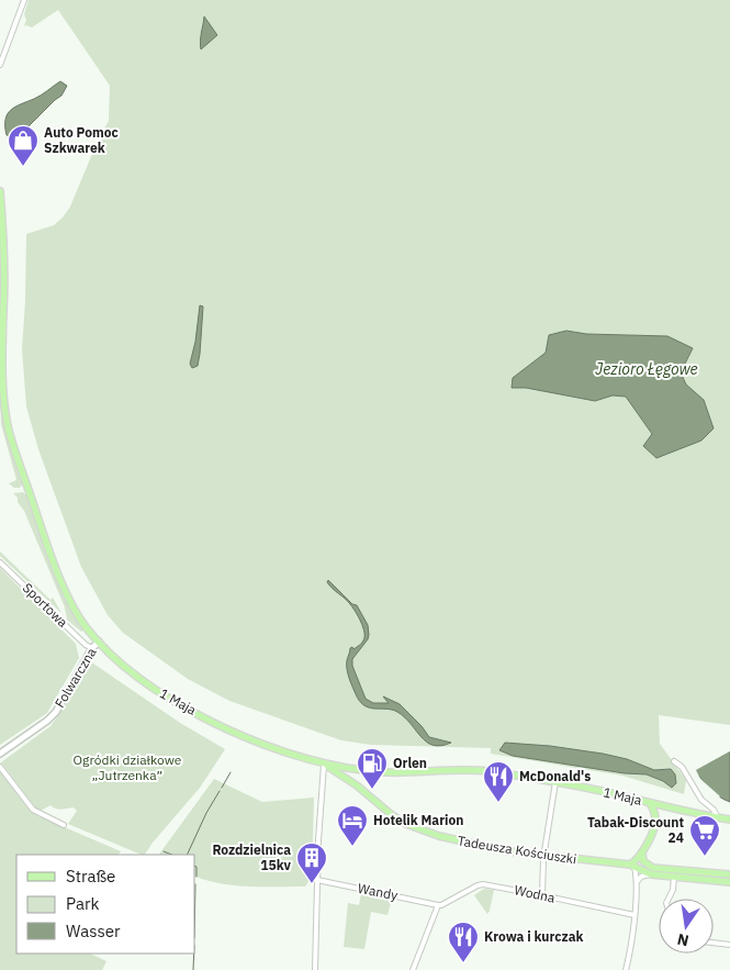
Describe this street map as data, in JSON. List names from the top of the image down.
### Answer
{
  "streets": {
    "main road": ["1 Maja", "Tadeusza Kościuszki"],
    "street": [
      "Sportowa",
      "Folwarczna",
      "Wandy",
      "Wodna"
    ]
  },
  "crossings": [
    ["Sportowa", "Folwarczna"],
    ["Folwarczna", "1 Maja"],
    ["1 Maja", "Tadeusza Kościuszki"],
    ["Wandy", "Wodna"]
  ],
  "water": ["Jezioro Łęgowe"],
  "parks": ["Ogródki działkowe „Jutrzenka”"],
  "places": {
    "shop": ["Auto Pomoc Szkwarek"],
    "fuel station": ["Orlen"],
    "restaurant": ["McDonald's", "Krowa i kurczak"],
    "hotel": ["Hotelik Marion"],
    "supermarket": ["Tabak-Discount 24"],
    "building": ["Rozdzielnica 15kv"]
  },
  "legend": ["Straße", "Park", "Wasser"],
  "north": "bottom"
}
